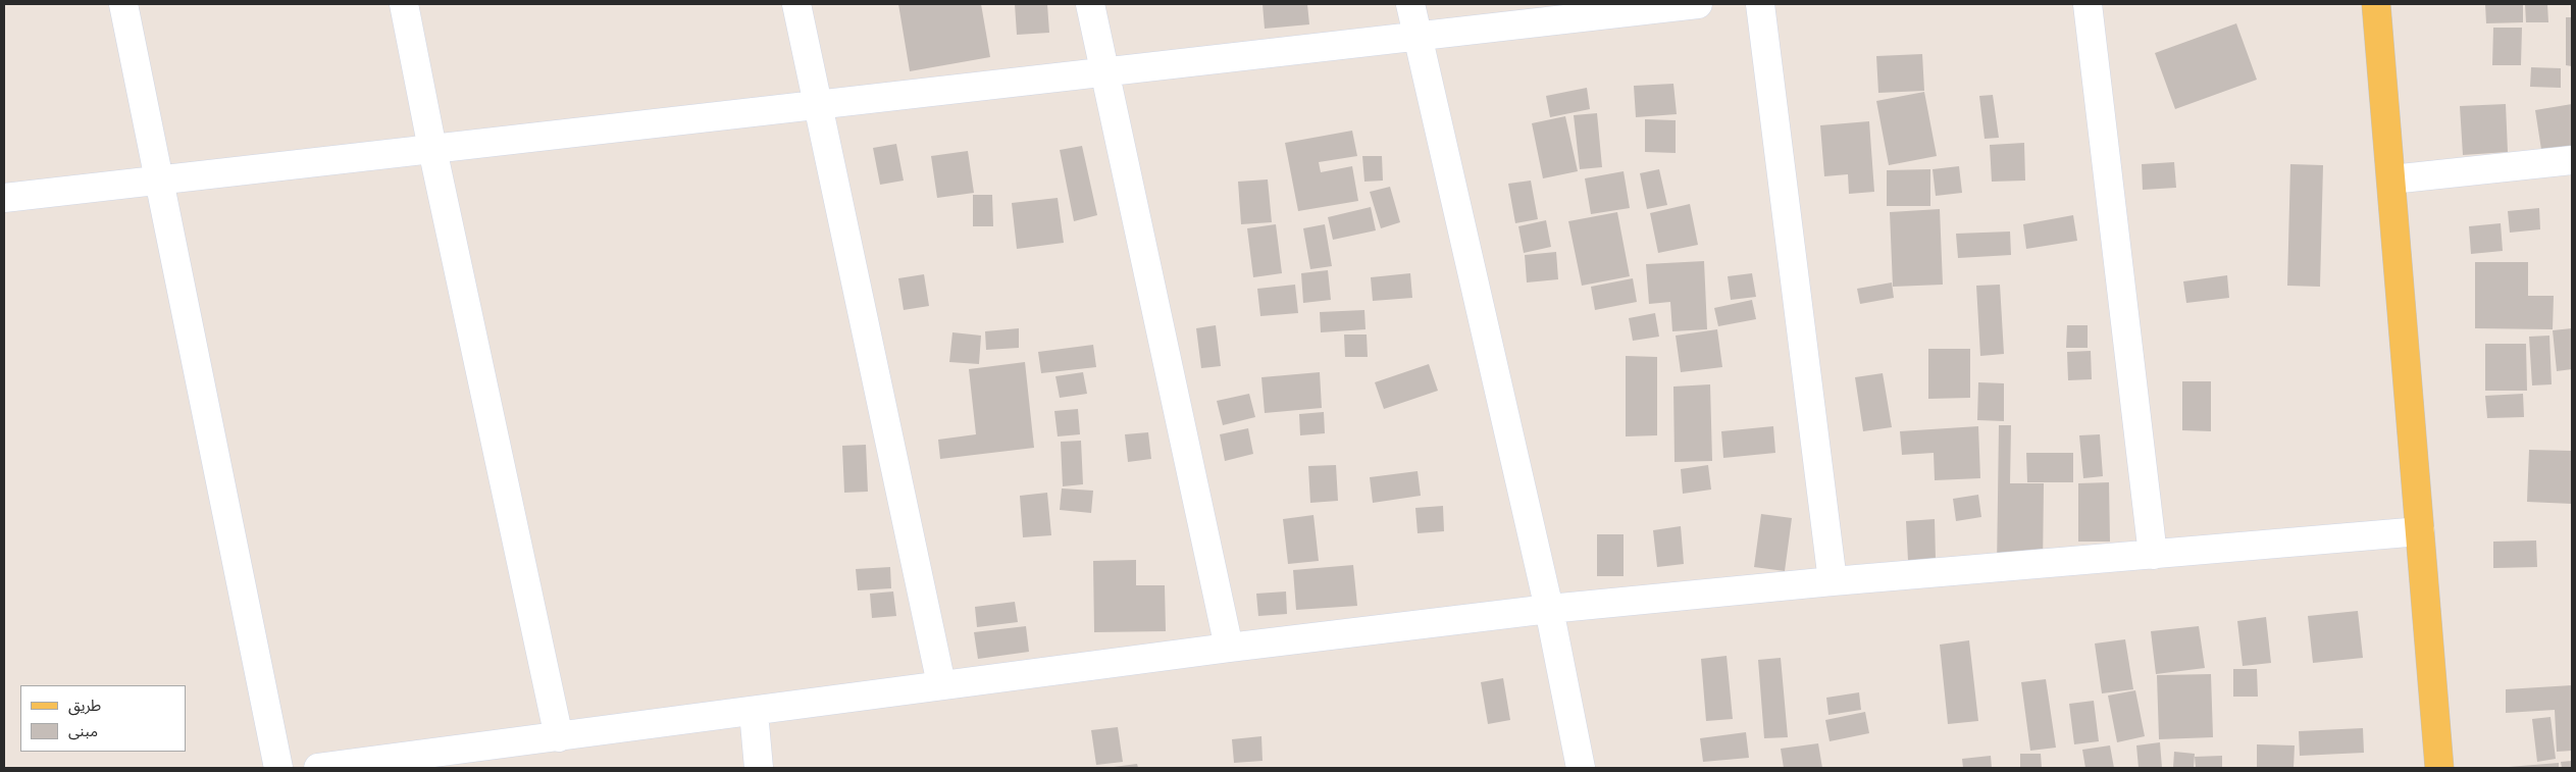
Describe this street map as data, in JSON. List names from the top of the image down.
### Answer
{
  "legend": ["طريق", "مبنى"]
}
